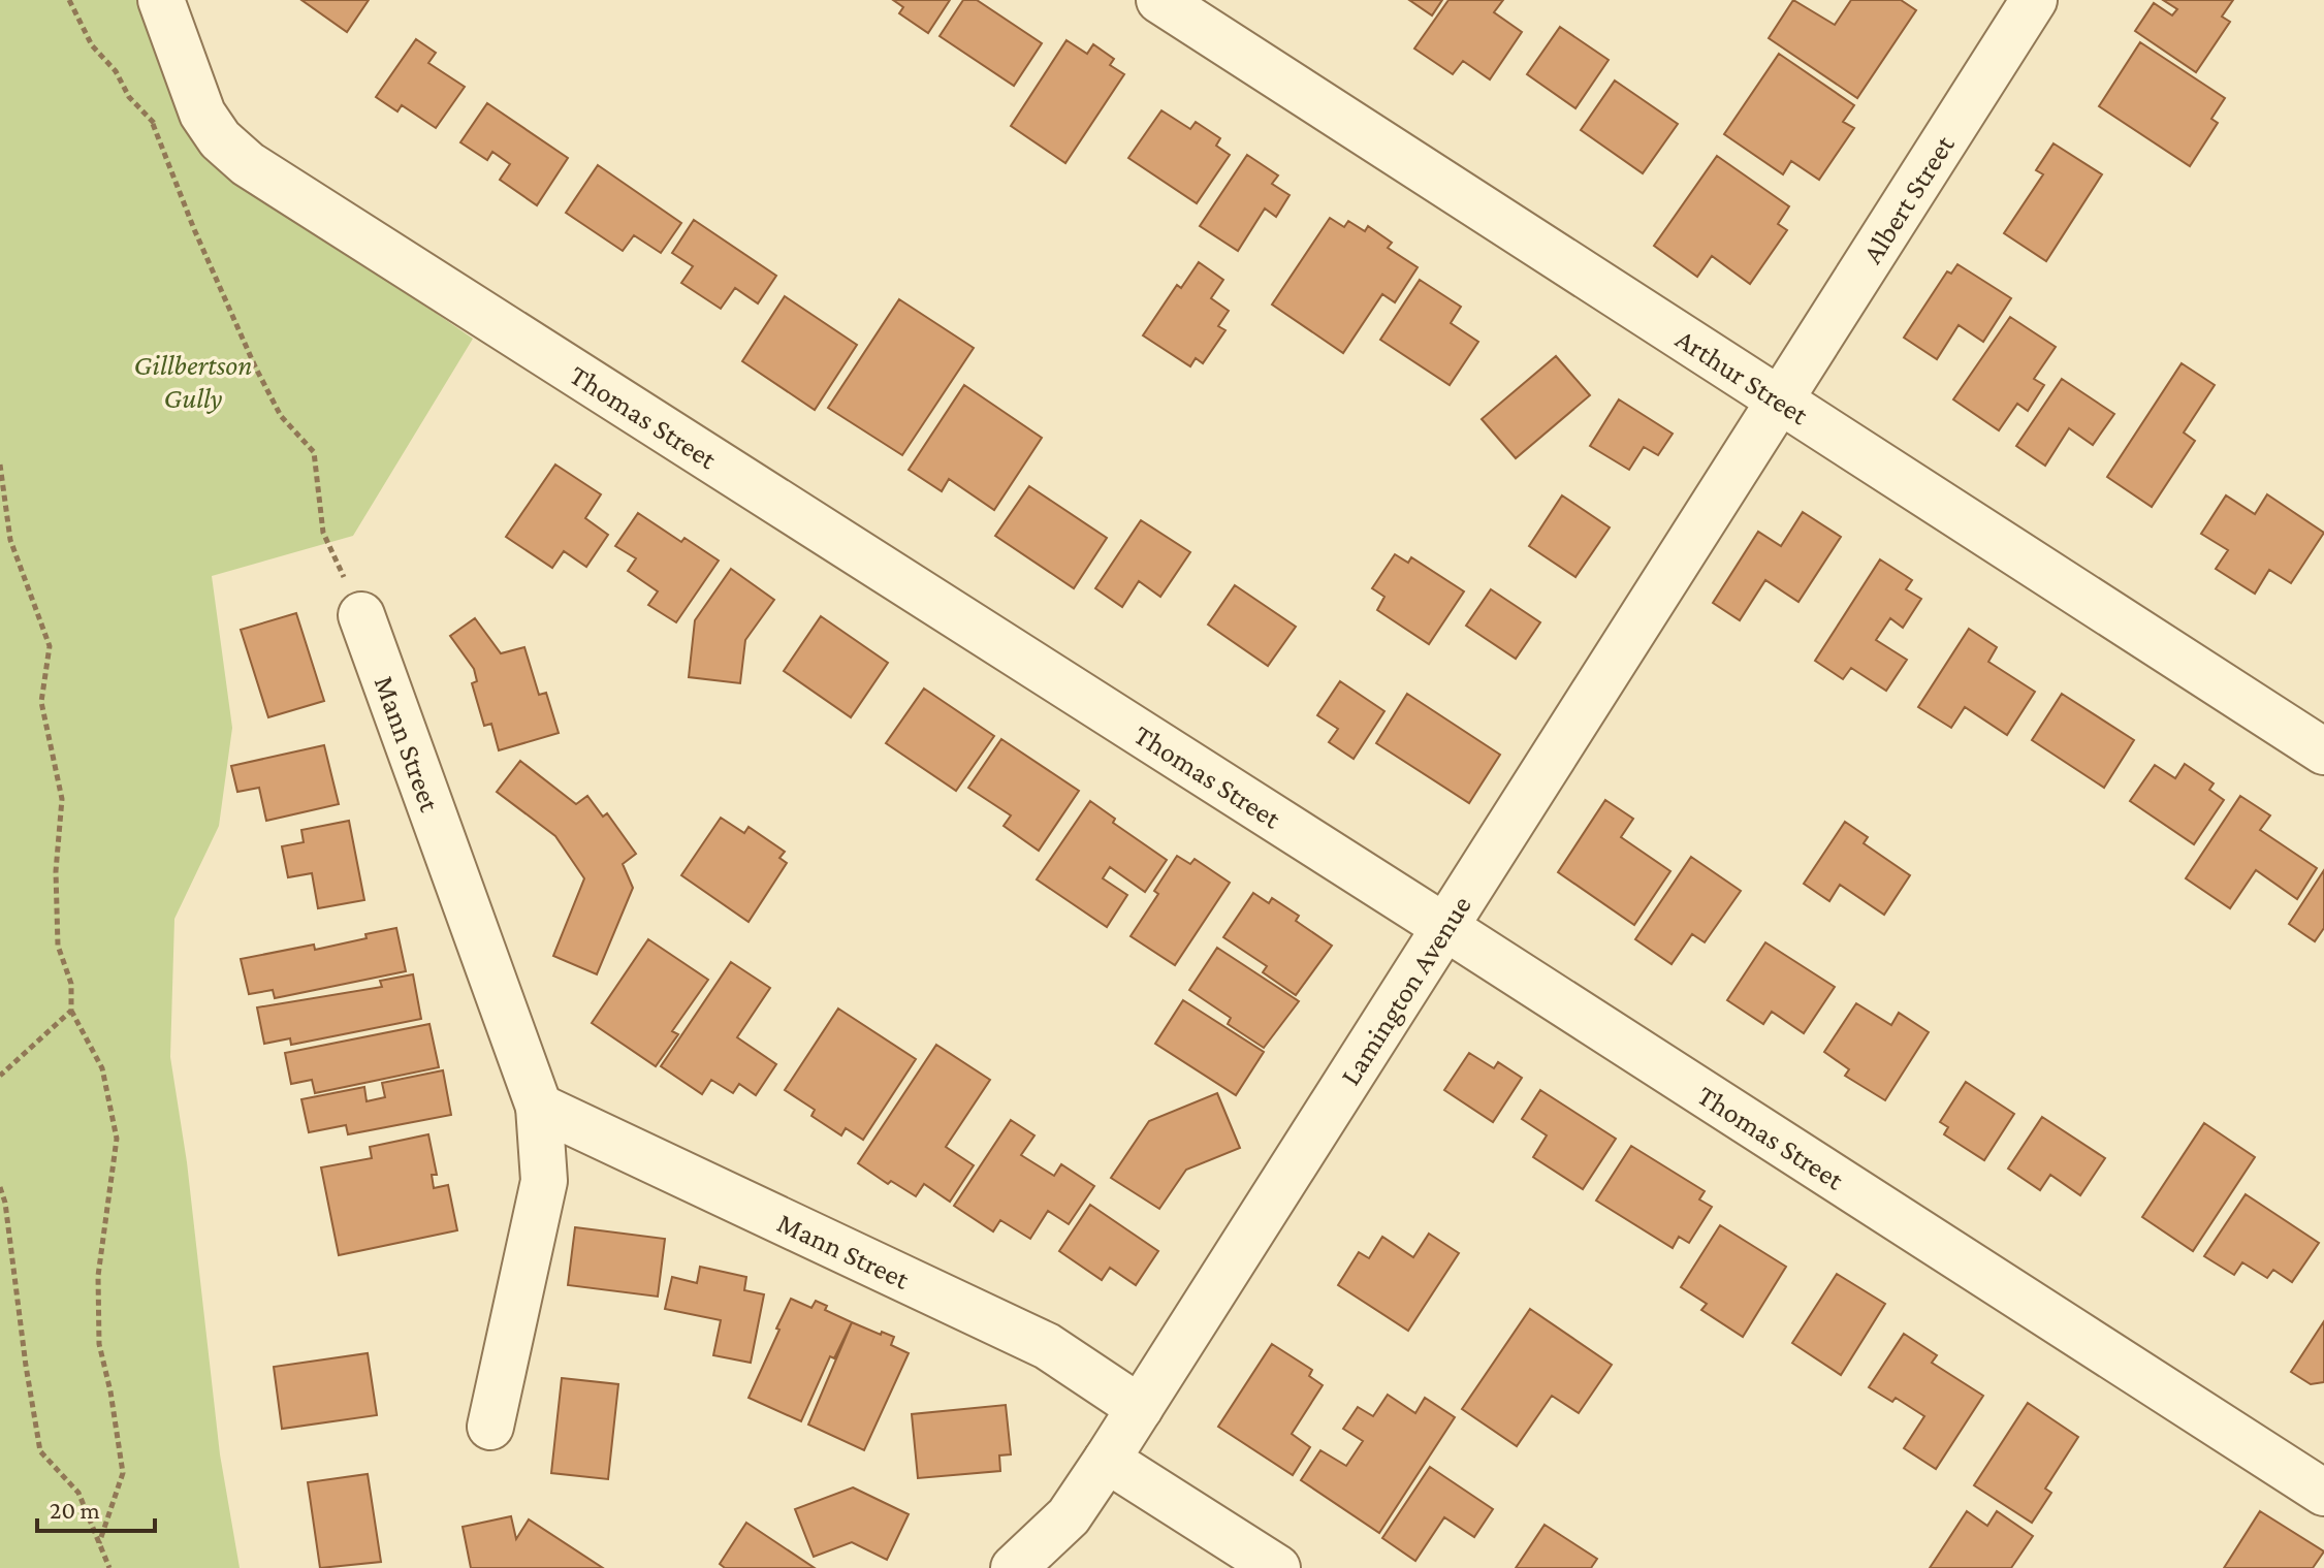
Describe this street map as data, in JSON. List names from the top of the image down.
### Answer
{
  "streets": {
    "street": [
      "Albert Street",
      "Arthur Street",
      "Thomas Street",
      "Mann Street",
      "Lamington Avenue"
    ]
  },
  "crossings": [
    ["Albert Street", "Arthur Street"],
    ["Albert Street", "Lamington Avenue"],
    ["Arthur Street", "Lamington Avenue"],
    ["Thomas Street", "Lamington Avenue"],
    ["Mann Street", "Lamington Avenue"]
  ],
  "parks": ["Gillbertson Gully"],
  "scale_bar": "20 m"
}
